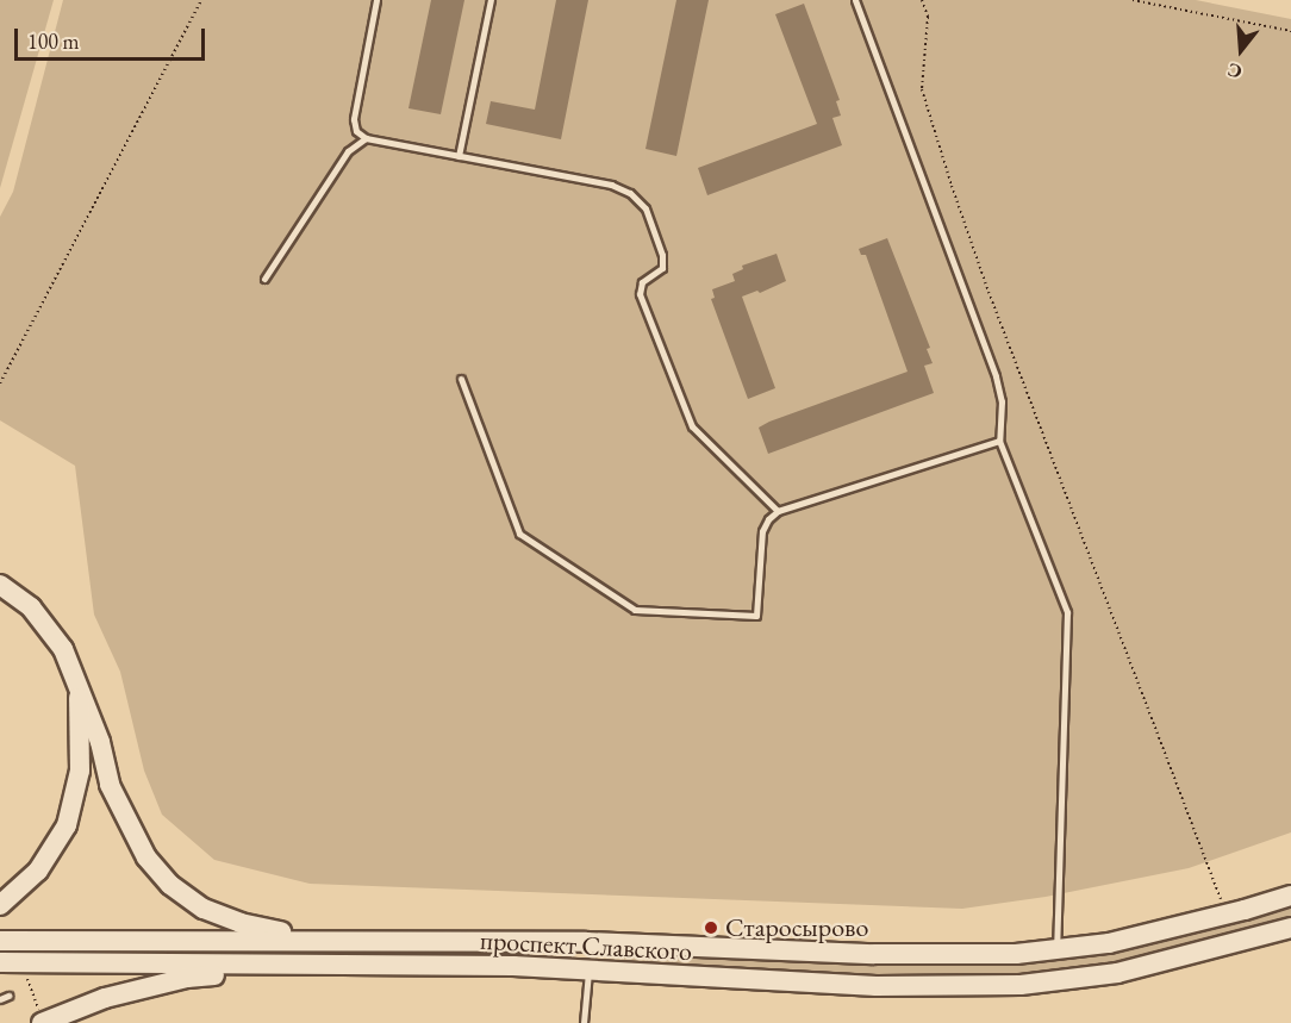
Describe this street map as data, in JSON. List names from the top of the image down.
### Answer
{
  "streets": {
    "main road": ["проспект Славского"]
  },
  "places": ["Старосырово"],
  "scale_bar": "100 m",
  "north": "bottom"
}
